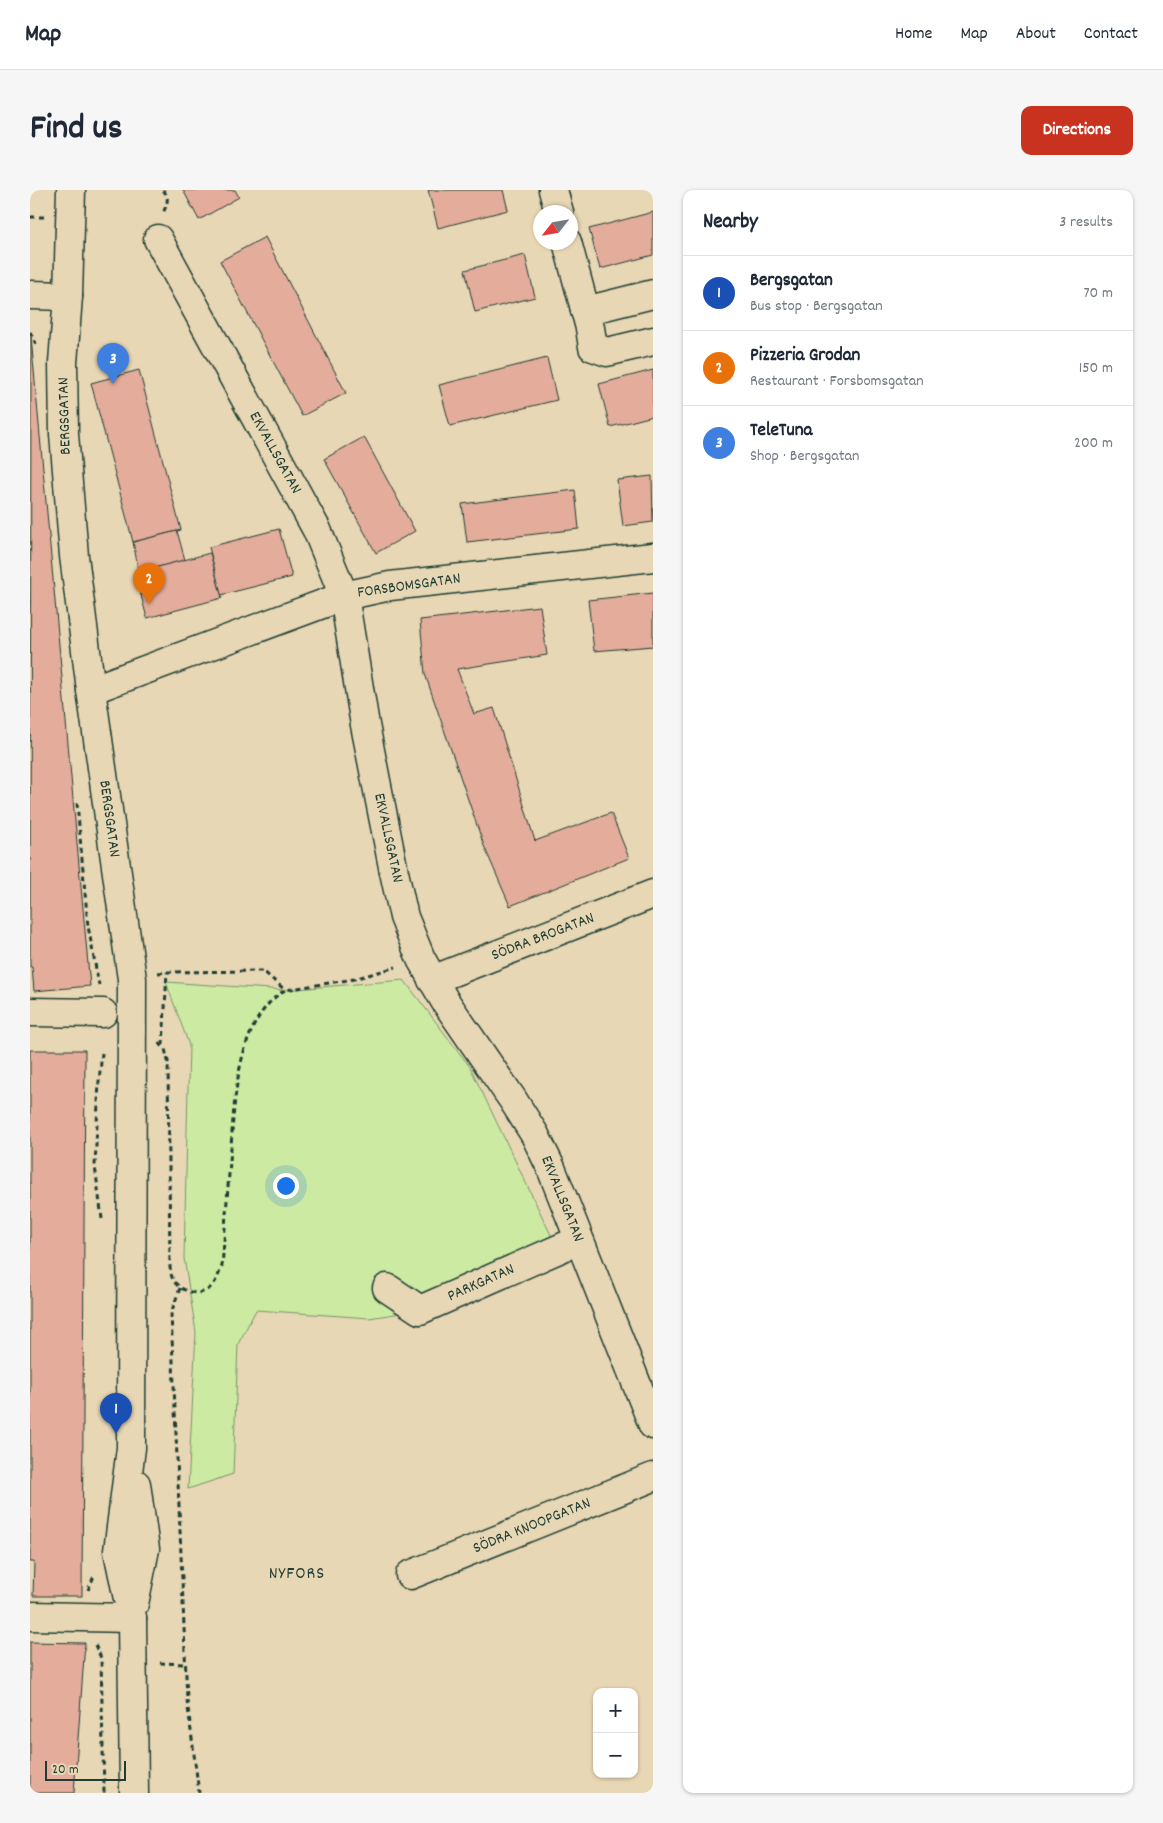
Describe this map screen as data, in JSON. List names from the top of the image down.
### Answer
{
  "streets": {
    "street": [
      "BERGSGATAN",
      "EKVALLSGATAN",
      "FORSBOMSGATAN",
      "SÖDRA BROGATAN",
      "PARKGATAN",
      "SÖDRA KNOOPGATAN"
    ]
  },
  "crossings": [
    ["BERGSGATAN", "FORSBOMSGATAN"],
    ["EKVALLSGATAN", "FORSBOMSGATAN"],
    ["EKVALLSGATAN", "SÖDRA BROGATAN"],
    ["EKVALLSGATAN", "PARKGATAN"]
  ],
  "districts": ["NYFORS"],
  "scale_bar": "20 m",
  "north": "bottom left",
  "page": {
    "header": "Map",
    "nav": [
      "Home",
      "Map",
      "About",
      "Contact"
    ],
    "title": "Find us",
    "buttons": "Directions",
    "heading": ["Nearby", "3 results"],
    "list": [
      {
        "mark": "1",
        "name": "Bergsgatan",
        "note": "Bus stop · Bergsgatan",
        "value": "70 m"
      },
      {
        "mark": "2",
        "name": "Pizzeria Grodan",
        "note": "Restaurant · Forsbomsgatan",
        "value": "150 m"
      },
      {
        "mark": "3",
        "name": "TeleTuna",
        "note": "Shop · Bergsgatan",
        "value": "200 m"
      }
    ],
    "pins": ["3", "2", "1"],
    "map_buttons": ["+", "−"],
    "scale": "20 m"
  }
}
